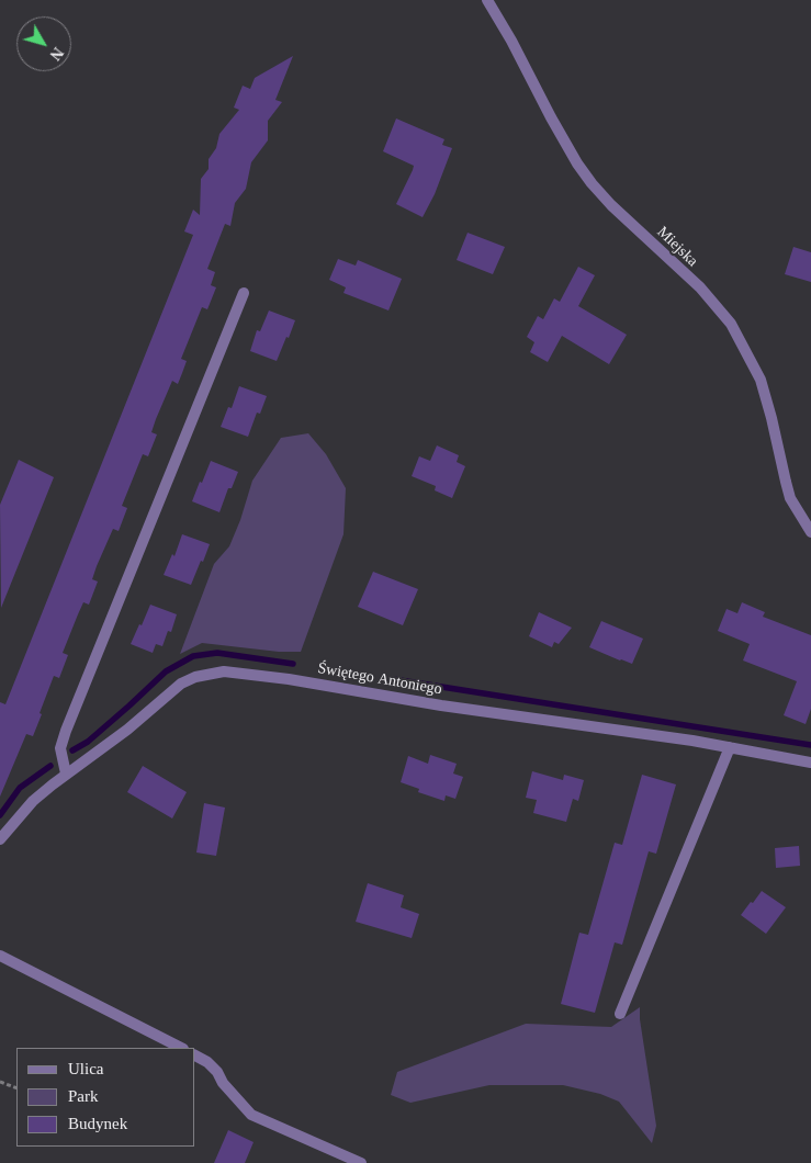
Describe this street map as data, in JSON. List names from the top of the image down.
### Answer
{
  "streets": {
    "street": ["Miejska", "Świętego Antoniego"]
  },
  "legend": ["Ulica", "Park", "Budynek"],
  "north": "bottom right"
}
